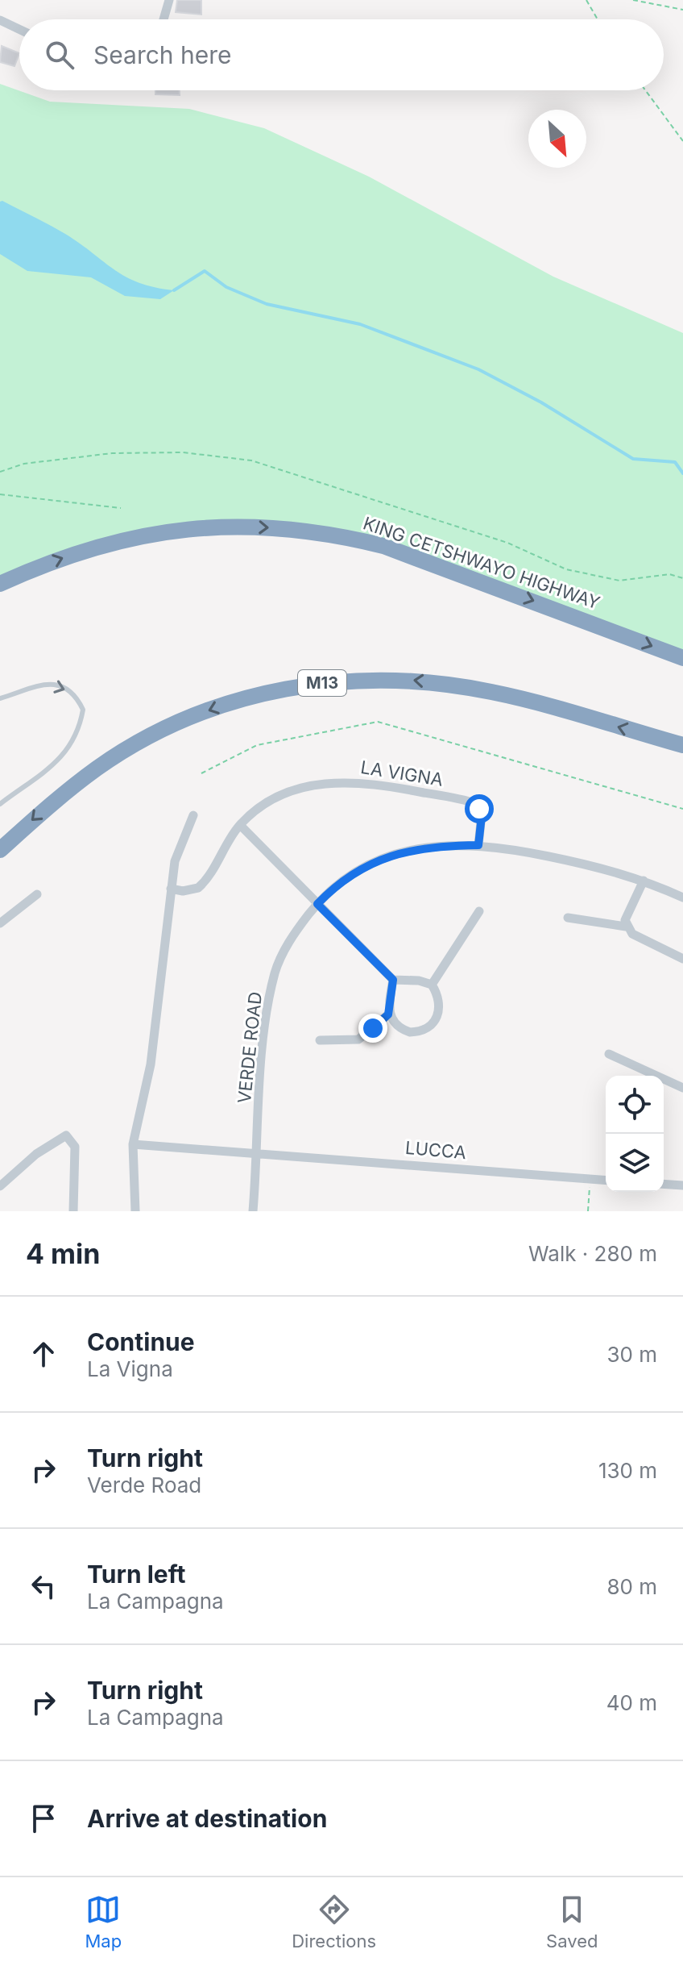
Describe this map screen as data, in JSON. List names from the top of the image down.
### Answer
{
  "streets": {
    "highway": ["KING CETSHWAYO HIGHWAY", "M13"],
    "street": ["LA VIGNA", "VERDE ROAD", "LUCCA"]
  },
  "crossings": [
    ["LA VIGNA", "VERDE ROAD"],
    ["VERDE ROAD", "LUCCA"]
  ],
  "north": "bottom right",
  "page": {
    "search": "Search here",
    "heading": ["4 min", "Walk · 280 m"],
    "list": [
      ["Continue", "La Vigna", "30 m"],
      ["Turn right", "Verde Road", "130 m"],
      ["Turn left", "La Campagna", "80 m"],
      ["Turn right", "La Campagna", "40 m"],
      "Arrive at destination"
    ],
    "nav": ["Map", "Directions", "Saved"]
  }
}
